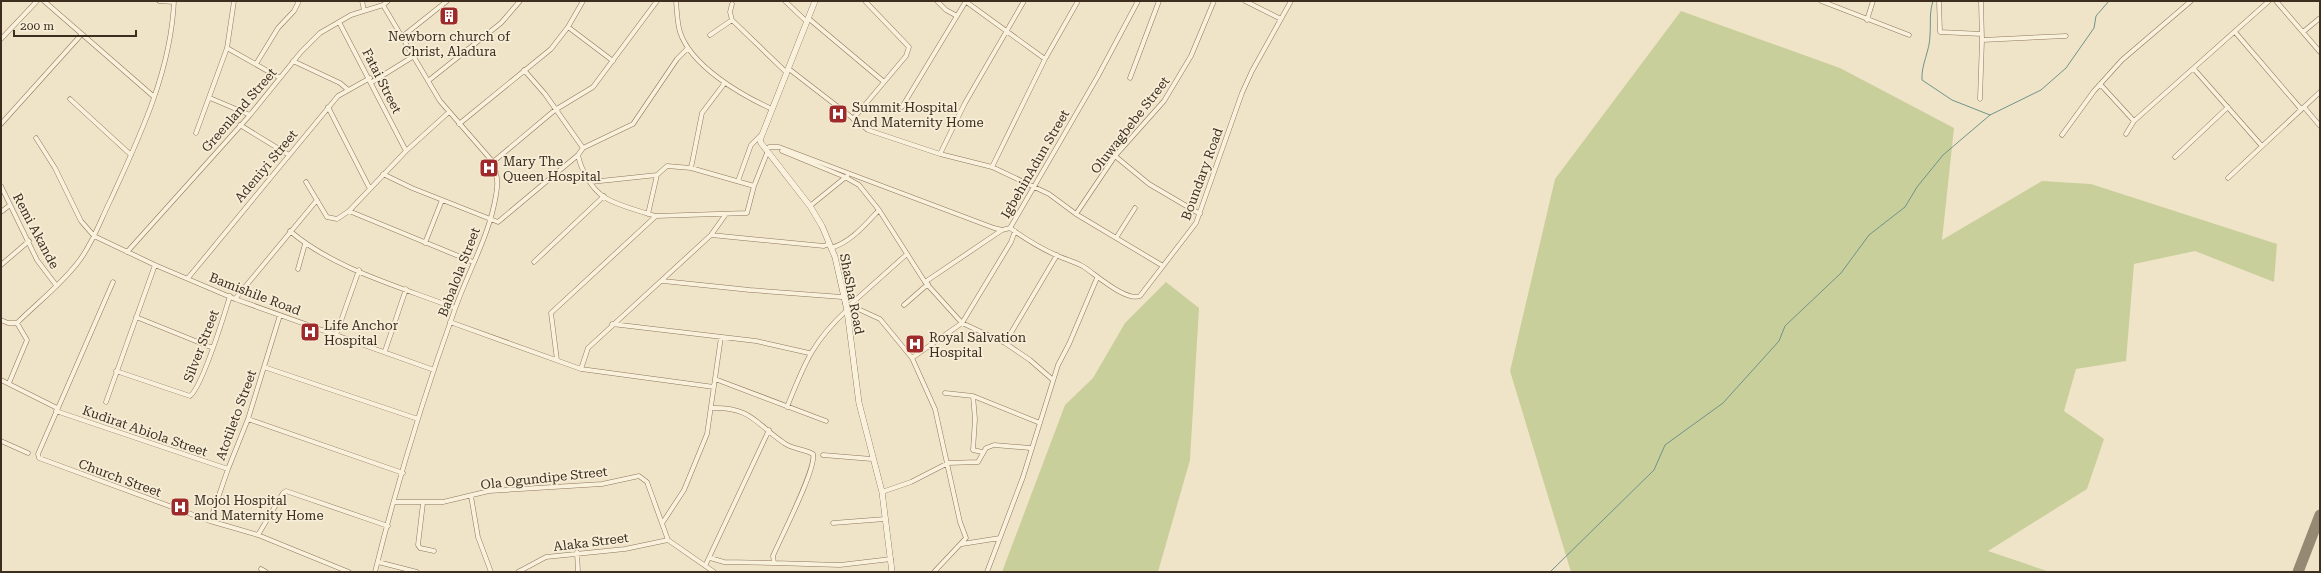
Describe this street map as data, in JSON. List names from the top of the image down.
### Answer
{
  "streets": {
    "street": [
      "Fatai Street",
      "Greenland Street",
      "Oluwagbebe Street",
      "IgbehinAdun Street",
      "Adeniyi Street",
      "Boundary Road",
      "Remi Akande",
      "Babalola Street",
      "Bamishile Road",
      "ShaSha Road",
      "Silver Street",
      "Atotileto Street",
      "Kudirat Abiola Street",
      "Church Street",
      "Ola Ogundipe Street",
      "Alaka Street"
    ]
  },
  "crossings": [
    ["Fatai Street", "Greenland Street"],
    ["Fatai Street", "Adeniyi Street"],
    ["Greenland Street", "Bamishile Road"],
    ["IgbehinAdun Street", "Boundary Road"],
    ["Adeniyi Street", "Bamishile Road"],
    ["Babalola Street", "Bamishile Road"],
    ["Babalola Street", "Ola Ogundipe Street"],
    ["Bamishile Road", "Silver Street"],
    ["Bamishile Road", "Atotileto Street"],
    ["Atotileto Street", "Kudirat Abiola Street"],
    ["Atotileto Street", "Church Street"],
    ["Kudirat Abiola Street", "Church Street"],
    ["Ola Ogundipe Street", "Alaka Street"]
  ],
  "places": {
    "building": ["Newborn church of Christ, Aladura"],
    "hospital": [
      "Summit Hospital And Maternity Home",
      "Mary The Queen Hospital",
      "Life Anchor Hospital",
      "Royal Salvation Hospital",
      "Mojol Hospital and Maternity Home"
    ]
  },
  "scale_bar": "200 m"
}
